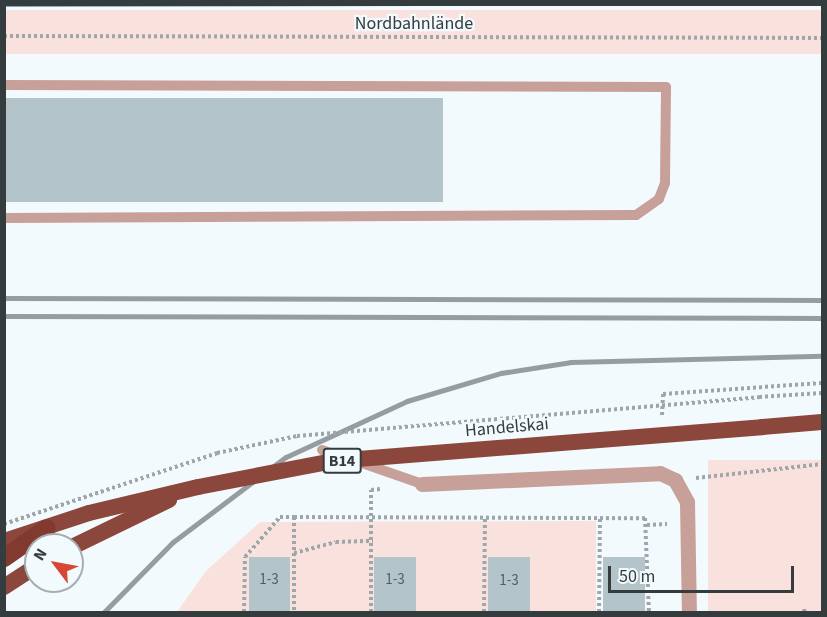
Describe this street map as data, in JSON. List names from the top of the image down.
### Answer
{
  "streets": {
    "highway": ["Handelskai", "B14"],
    "path": ["Nordbahnlände"]
  },
  "crossings": [
    ["Handelskai", "B14"]
  ],
  "house_numbers": ["1-3", "1-3", "1-3"],
  "scale_bar": "50 m",
  "north": "top left"
}
